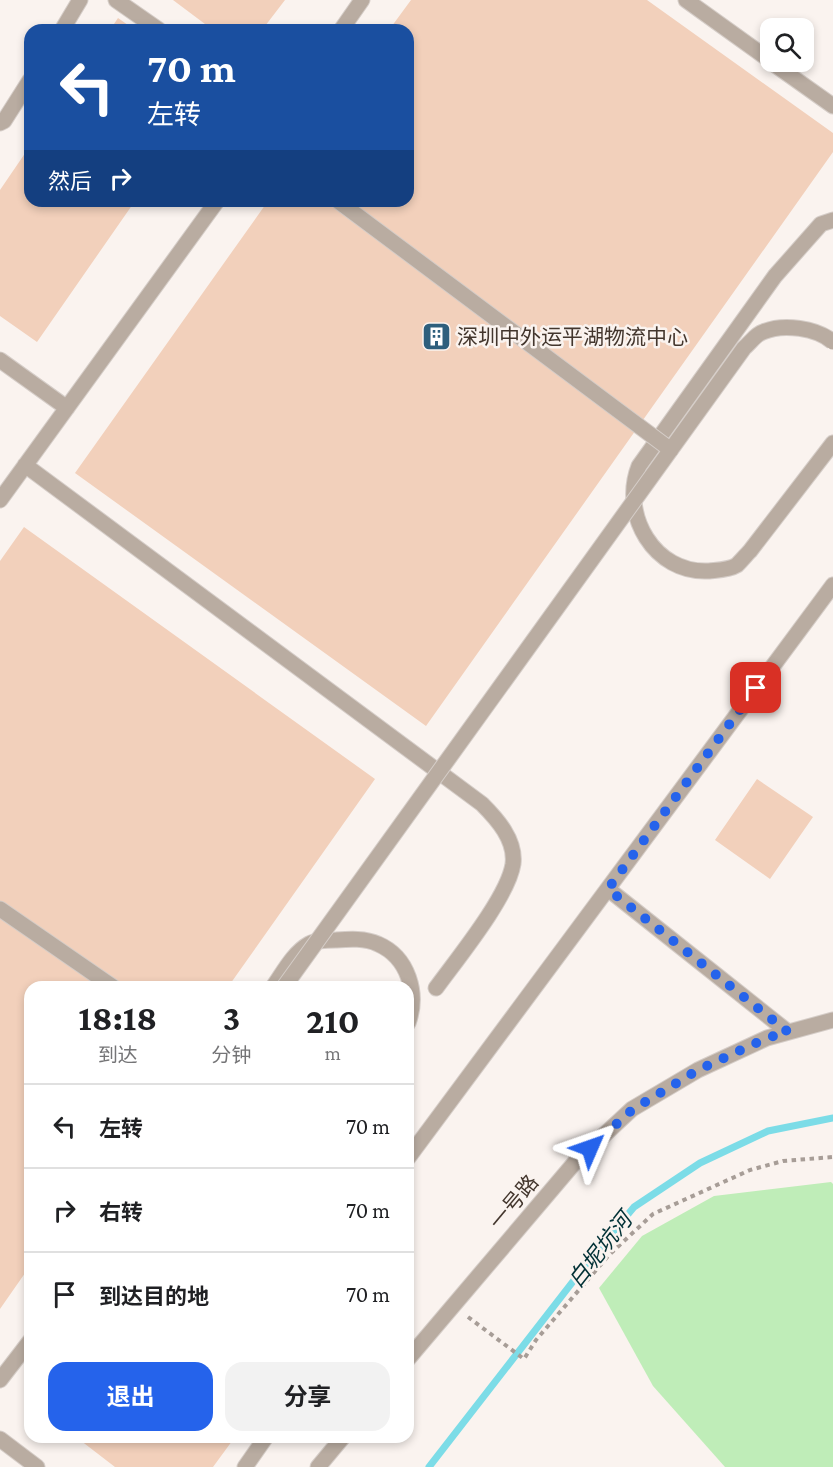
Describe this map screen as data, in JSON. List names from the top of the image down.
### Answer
{
  "streets": {
    "street": ["一号路"]
  },
  "water": ["白坭坑河"],
  "places": {
    "building": ["深圳中外运平湖物流中心"]
  },
  "page": {
    "turn": ["70 m", "左转"],
    "then": "然后",
    "eta": [
      "18:18",
      "到达",
      "3",
      "分钟",
      "210",
      "m"
    ],
    "list": [
      {
        "name": "左转",
        "value": "70 m"
      },
      {
        "name": "右转",
        "value": "70 m"
      },
      {
        "name": "到达目的地",
        "value": "70 m"
      }
    ],
    "buttons": ["退出", "分享"]
  }
}
